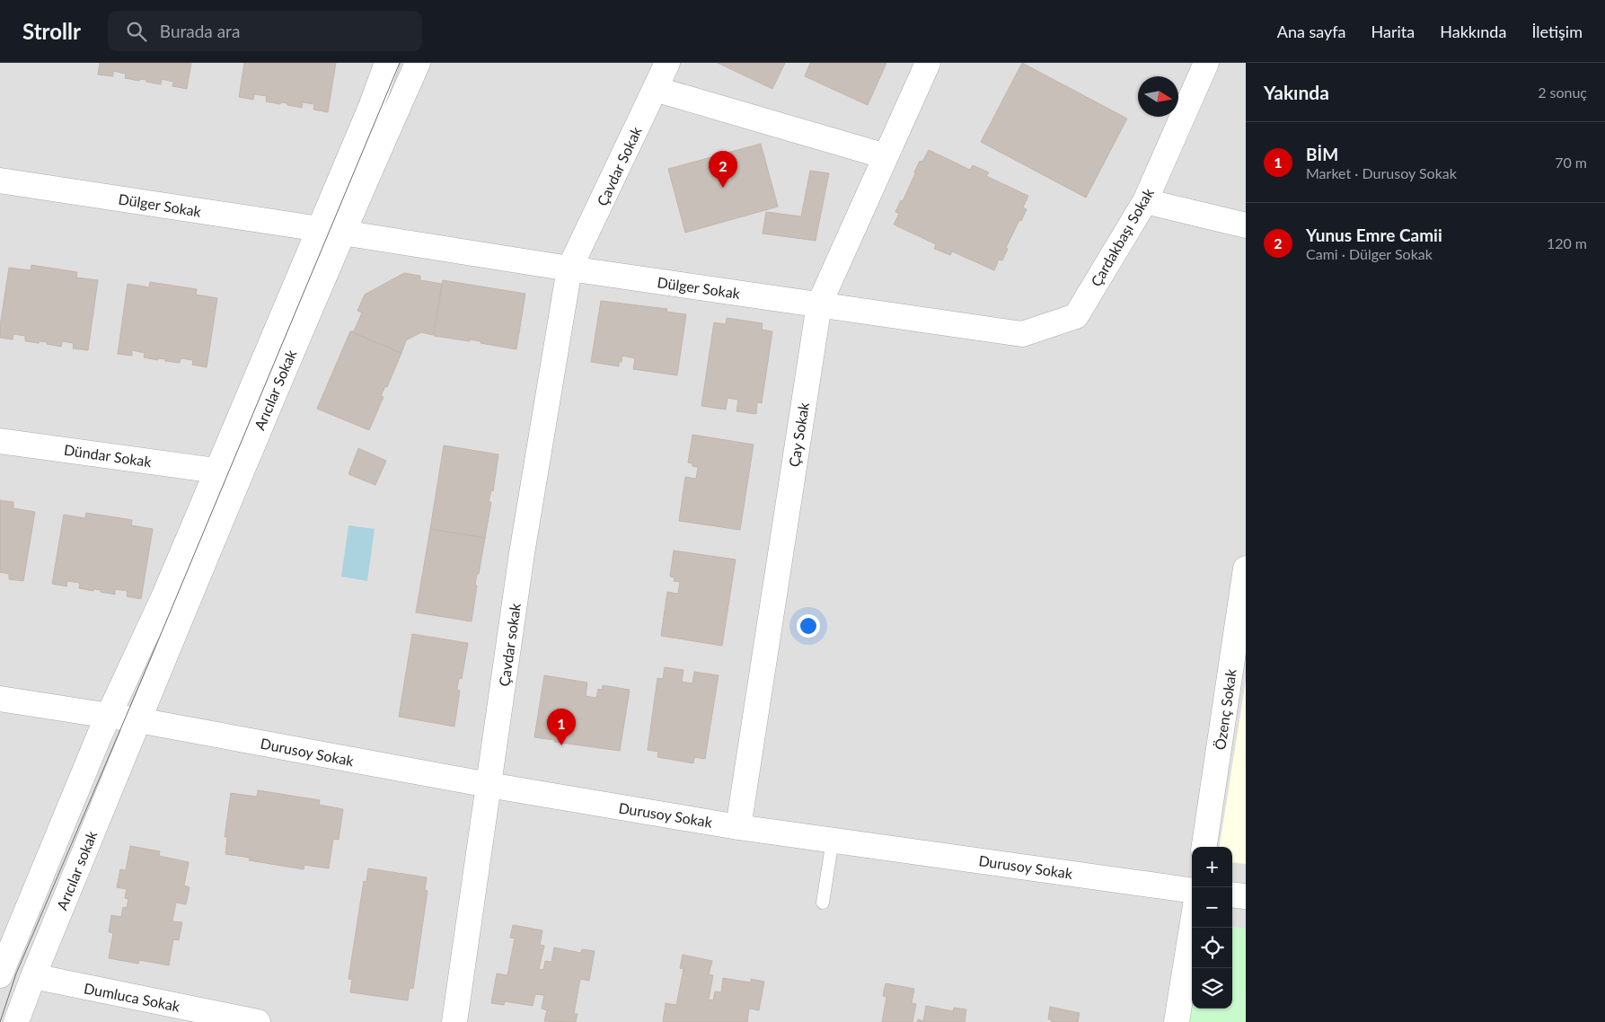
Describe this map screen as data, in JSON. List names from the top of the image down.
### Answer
{
  "streets": {
    "street": [
      "Çavdar Sokak",
      "Dülger Sokak",
      "Çardakbaşı Sokak",
      "Arıcılar Sokak",
      "Çay Sokak",
      "Dündar Sokak",
      "Çavdar sokak",
      "Özenç Sokak",
      "Durusoy Sokak",
      "Arıcılar sokak",
      "Dumluca Sokak"
    ]
  },
  "crossings": [
    ["Çavdar Sokak", "Dülger Sokak"],
    ["Çavdar Sokak", "Çavdar sokak"],
    ["Dülger Sokak", "Çardakbaşı Sokak"],
    ["Dülger Sokak", "Arıcılar Sokak"],
    ["Dülger Sokak", "Çay Sokak"],
    ["Dülger Sokak", "Çavdar sokak"],
    ["Arıcılar Sokak", "Durusoy Sokak"],
    ["Arıcılar Sokak", "Arıcılar sokak"],
    ["Çay Sokak", "Durusoy Sokak"],
    ["Çavdar sokak", "Durusoy Sokak"],
    ["Durusoy Sokak", "Arıcılar sokak"],
    ["Arıcılar sokak", "Dumluca Sokak"]
  ],
  "north": "right",
  "page": {
    "header": "Strollr",
    "search": "Burada ara",
    "nav": [
      "Ana sayfa",
      "Harita",
      "Hakkında",
      "İletişim"
    ],
    "heading": ["Yakında", "2 sonuç"],
    "list": [
      {
        "mark": "1",
        "name": "BİM",
        "note": "Market · Durusoy Sokak",
        "value": "70 m"
      },
      {
        "mark": "2",
        "name": "Yunus Emre Camii",
        "note": "Cami · Dülger Sokak",
        "value": "120 m"
      }
    ],
    "pins": ["2", "1"],
    "map_buttons": ["+", "−"]
  }
}
